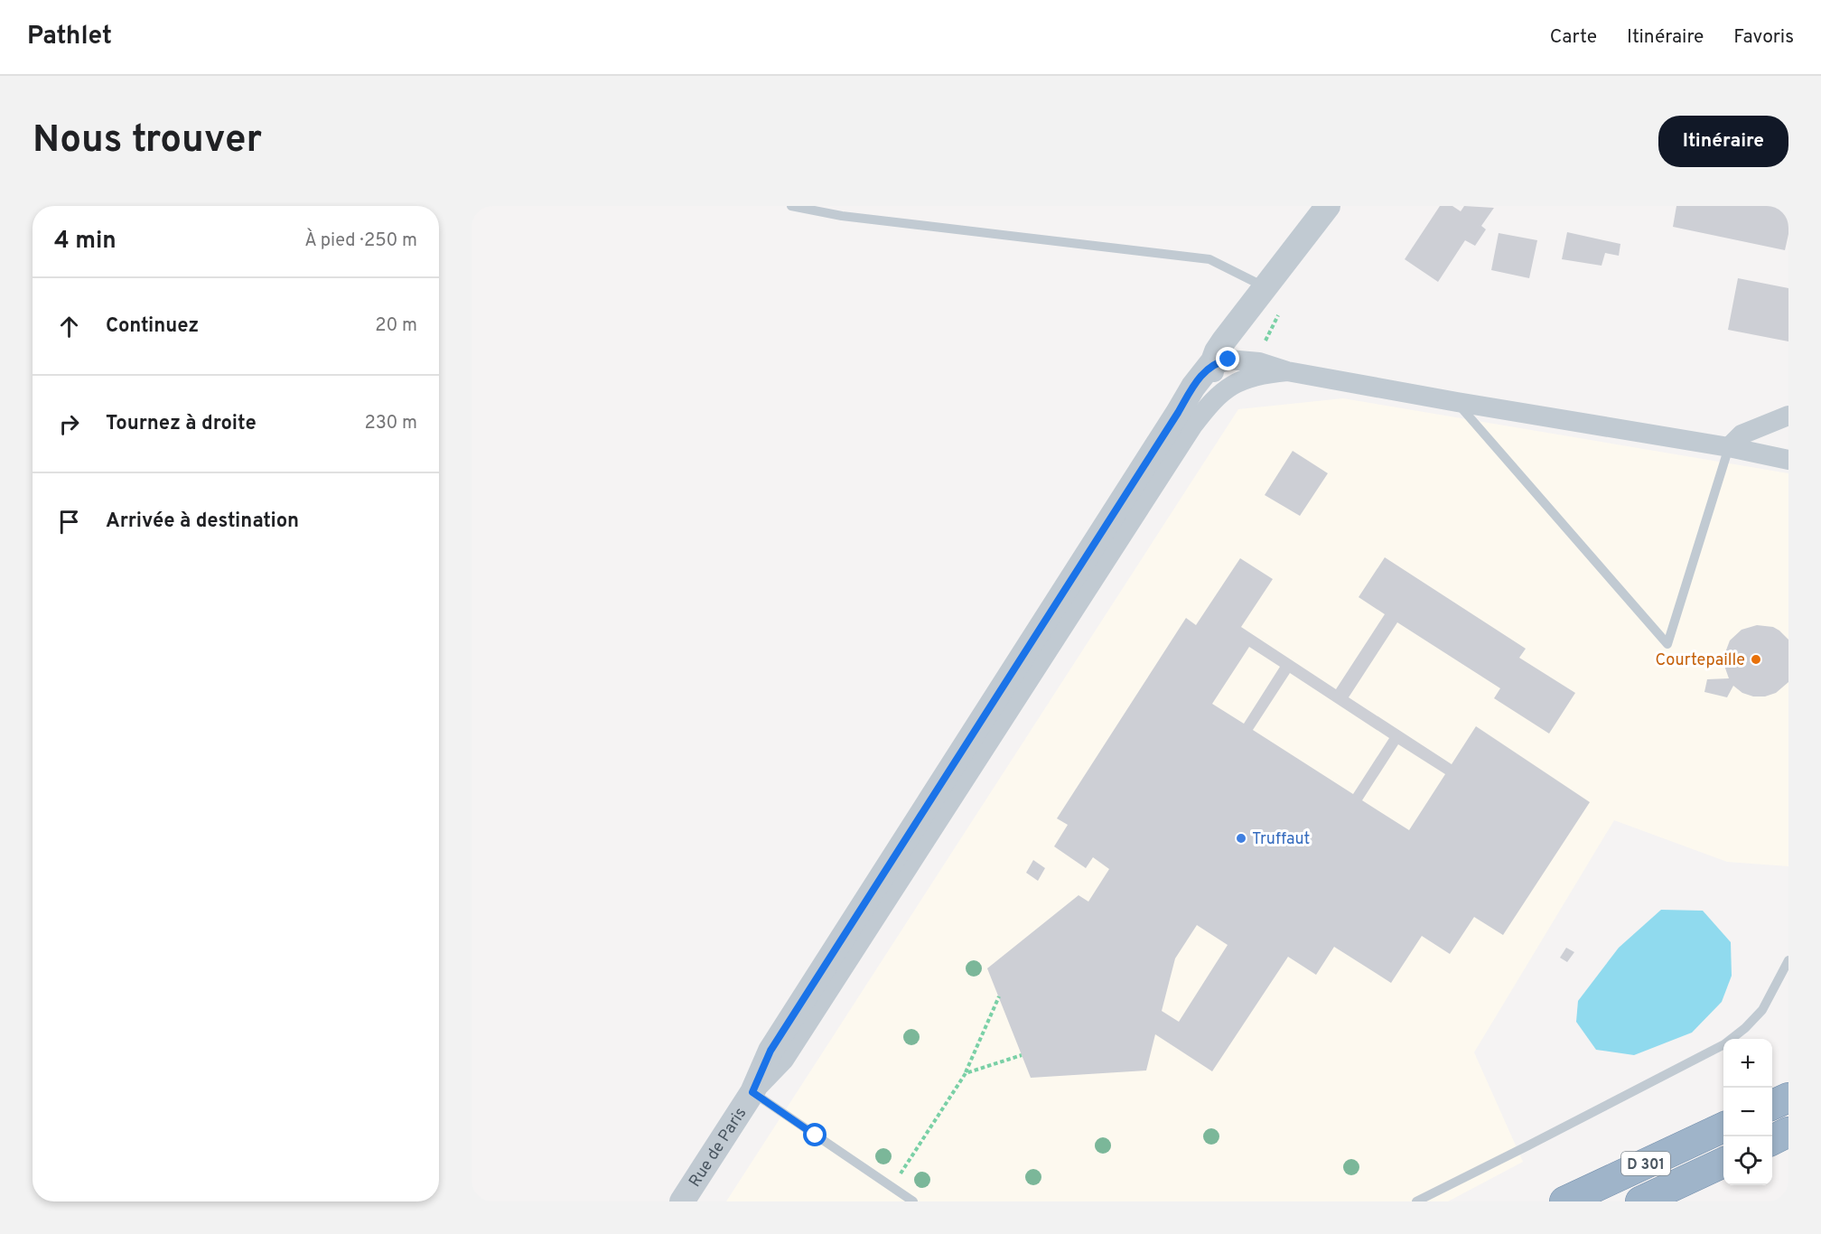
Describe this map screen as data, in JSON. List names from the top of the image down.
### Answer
{
  "streets": {
    "highway": ["D 301"],
    "street": ["Rue de Paris"]
  },
  "places": ["Courtepaille", "Truffaut"],
  "page": {
    "header": "Pathlet",
    "nav": ["Carte", "Itinéraire", "Favoris"],
    "buttons": "Itinéraire",
    "title": "Nous trouver",
    "heading": ["4 min", "À pied · 250 m"],
    "list": [
      ["Continuez", "20 m"],
      ["Tournez à droite", "230 m"],
      "Arrivée à destination"
    ],
    "map_buttons": ["+", "−"]
  }
}
